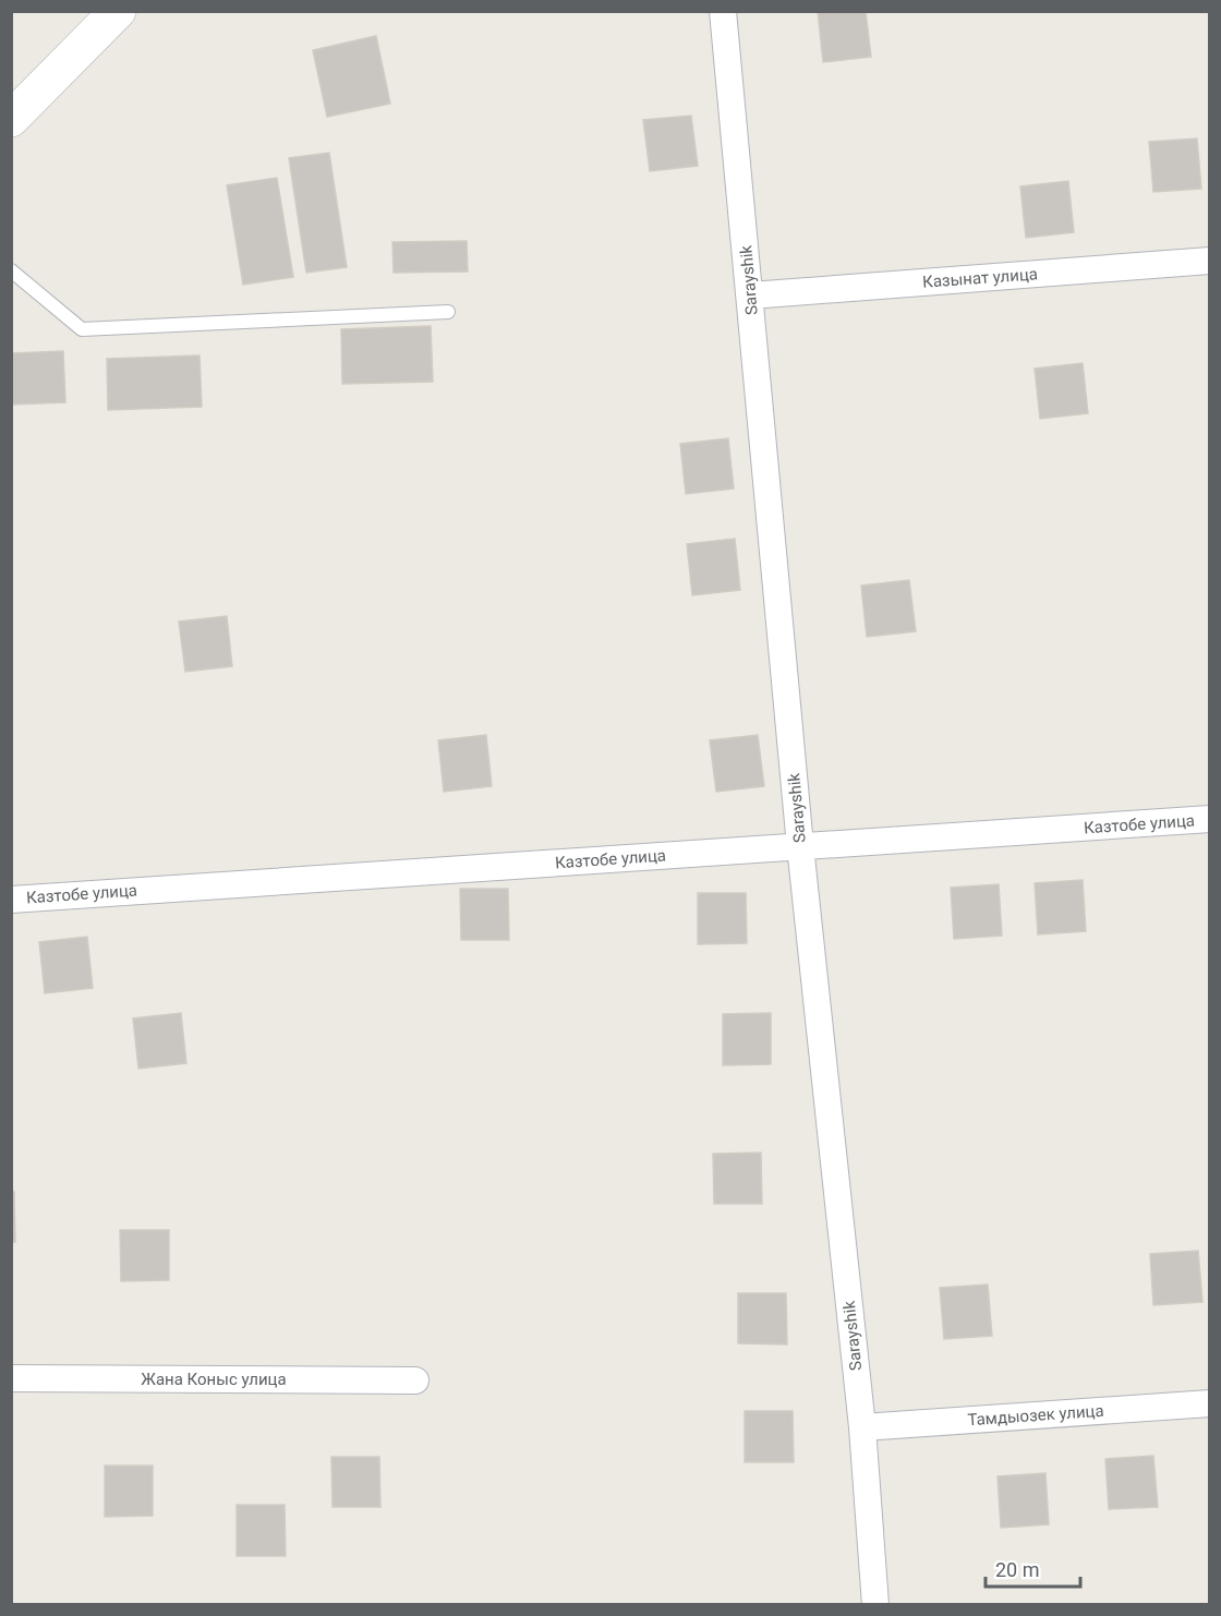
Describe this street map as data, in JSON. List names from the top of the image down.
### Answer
{
  "streets": {
    "street": [
      "Казынат улица",
      "Sarayshik",
      "Казтобе улица",
      "Жана Коныс улица",
      "Тамдыозек улица"
    ]
  },
  "crossings": [
    ["Казынат улица", "Sarayshik"],
    ["Sarayshik", "Казтобе улица"],
    ["Sarayshik", "Тамдыозек улица"]
  ],
  "scale_bar": "20 m"
}
